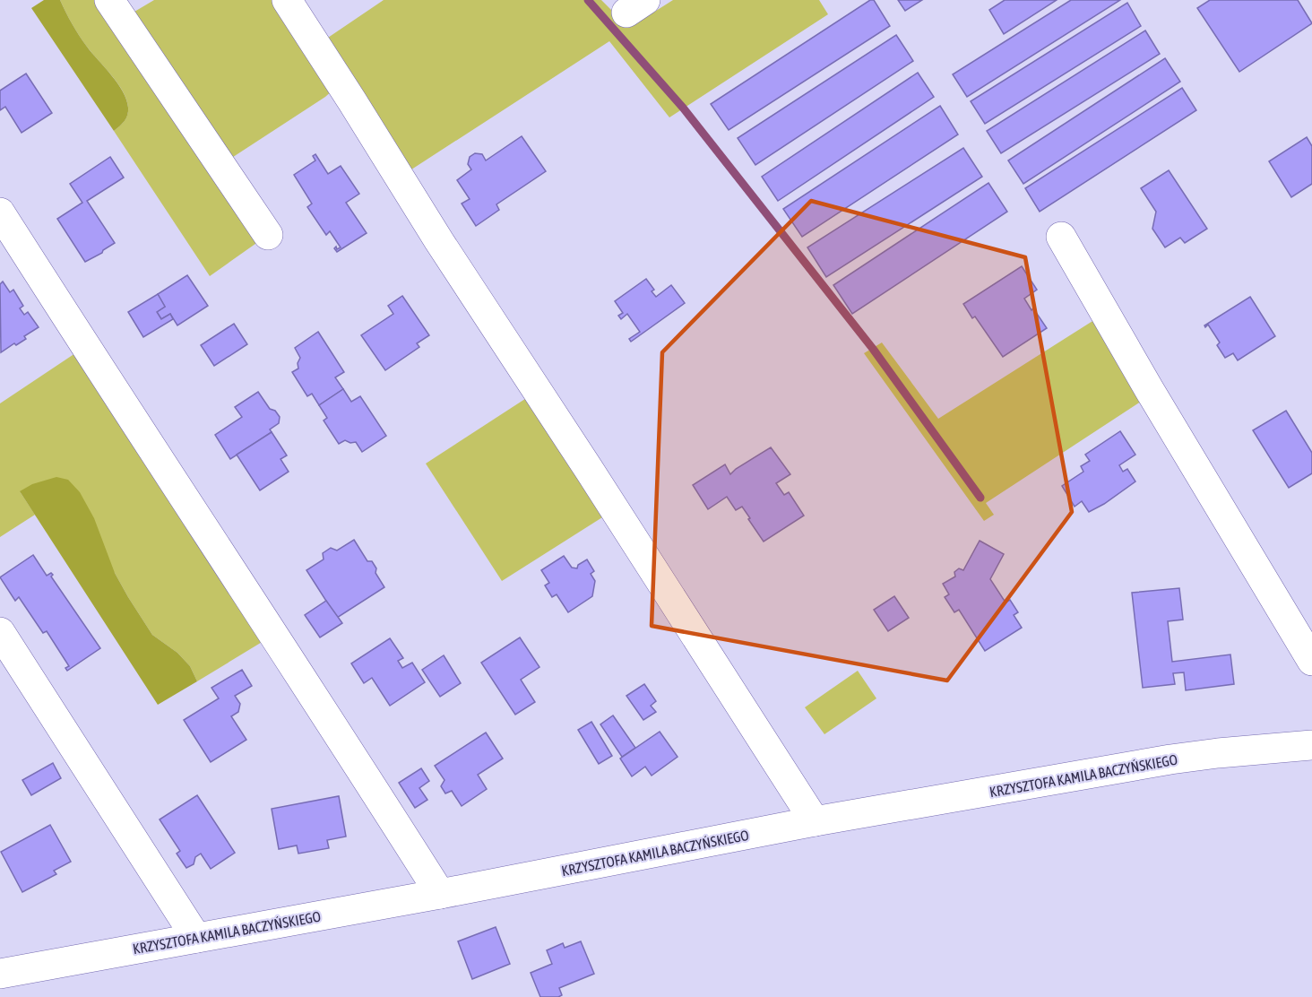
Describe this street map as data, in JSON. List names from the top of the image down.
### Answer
{
  "streets": {
    "street": ["KRZYSZTOFA KAMILA BACZYŃSKIEGO"]
  }
}
